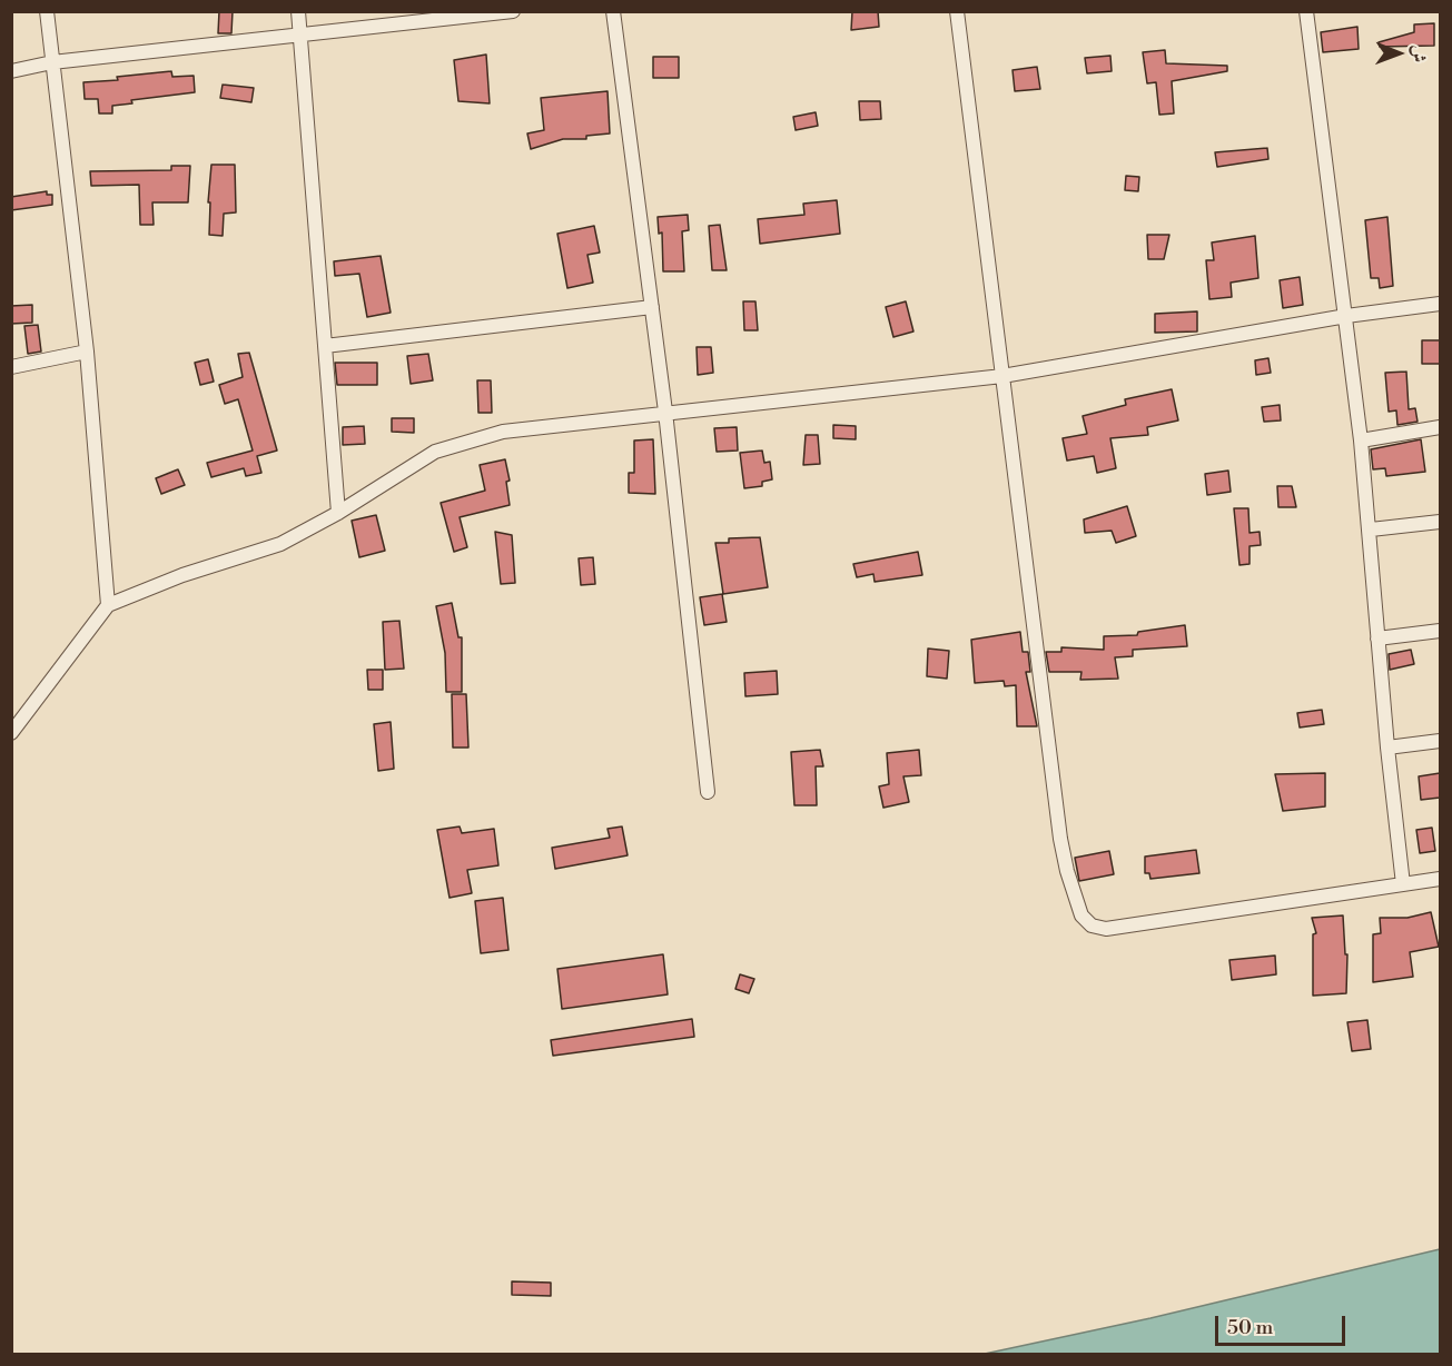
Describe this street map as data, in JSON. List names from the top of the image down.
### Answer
{
  "scale_bar": "50 m",
  "north": "right"
}
